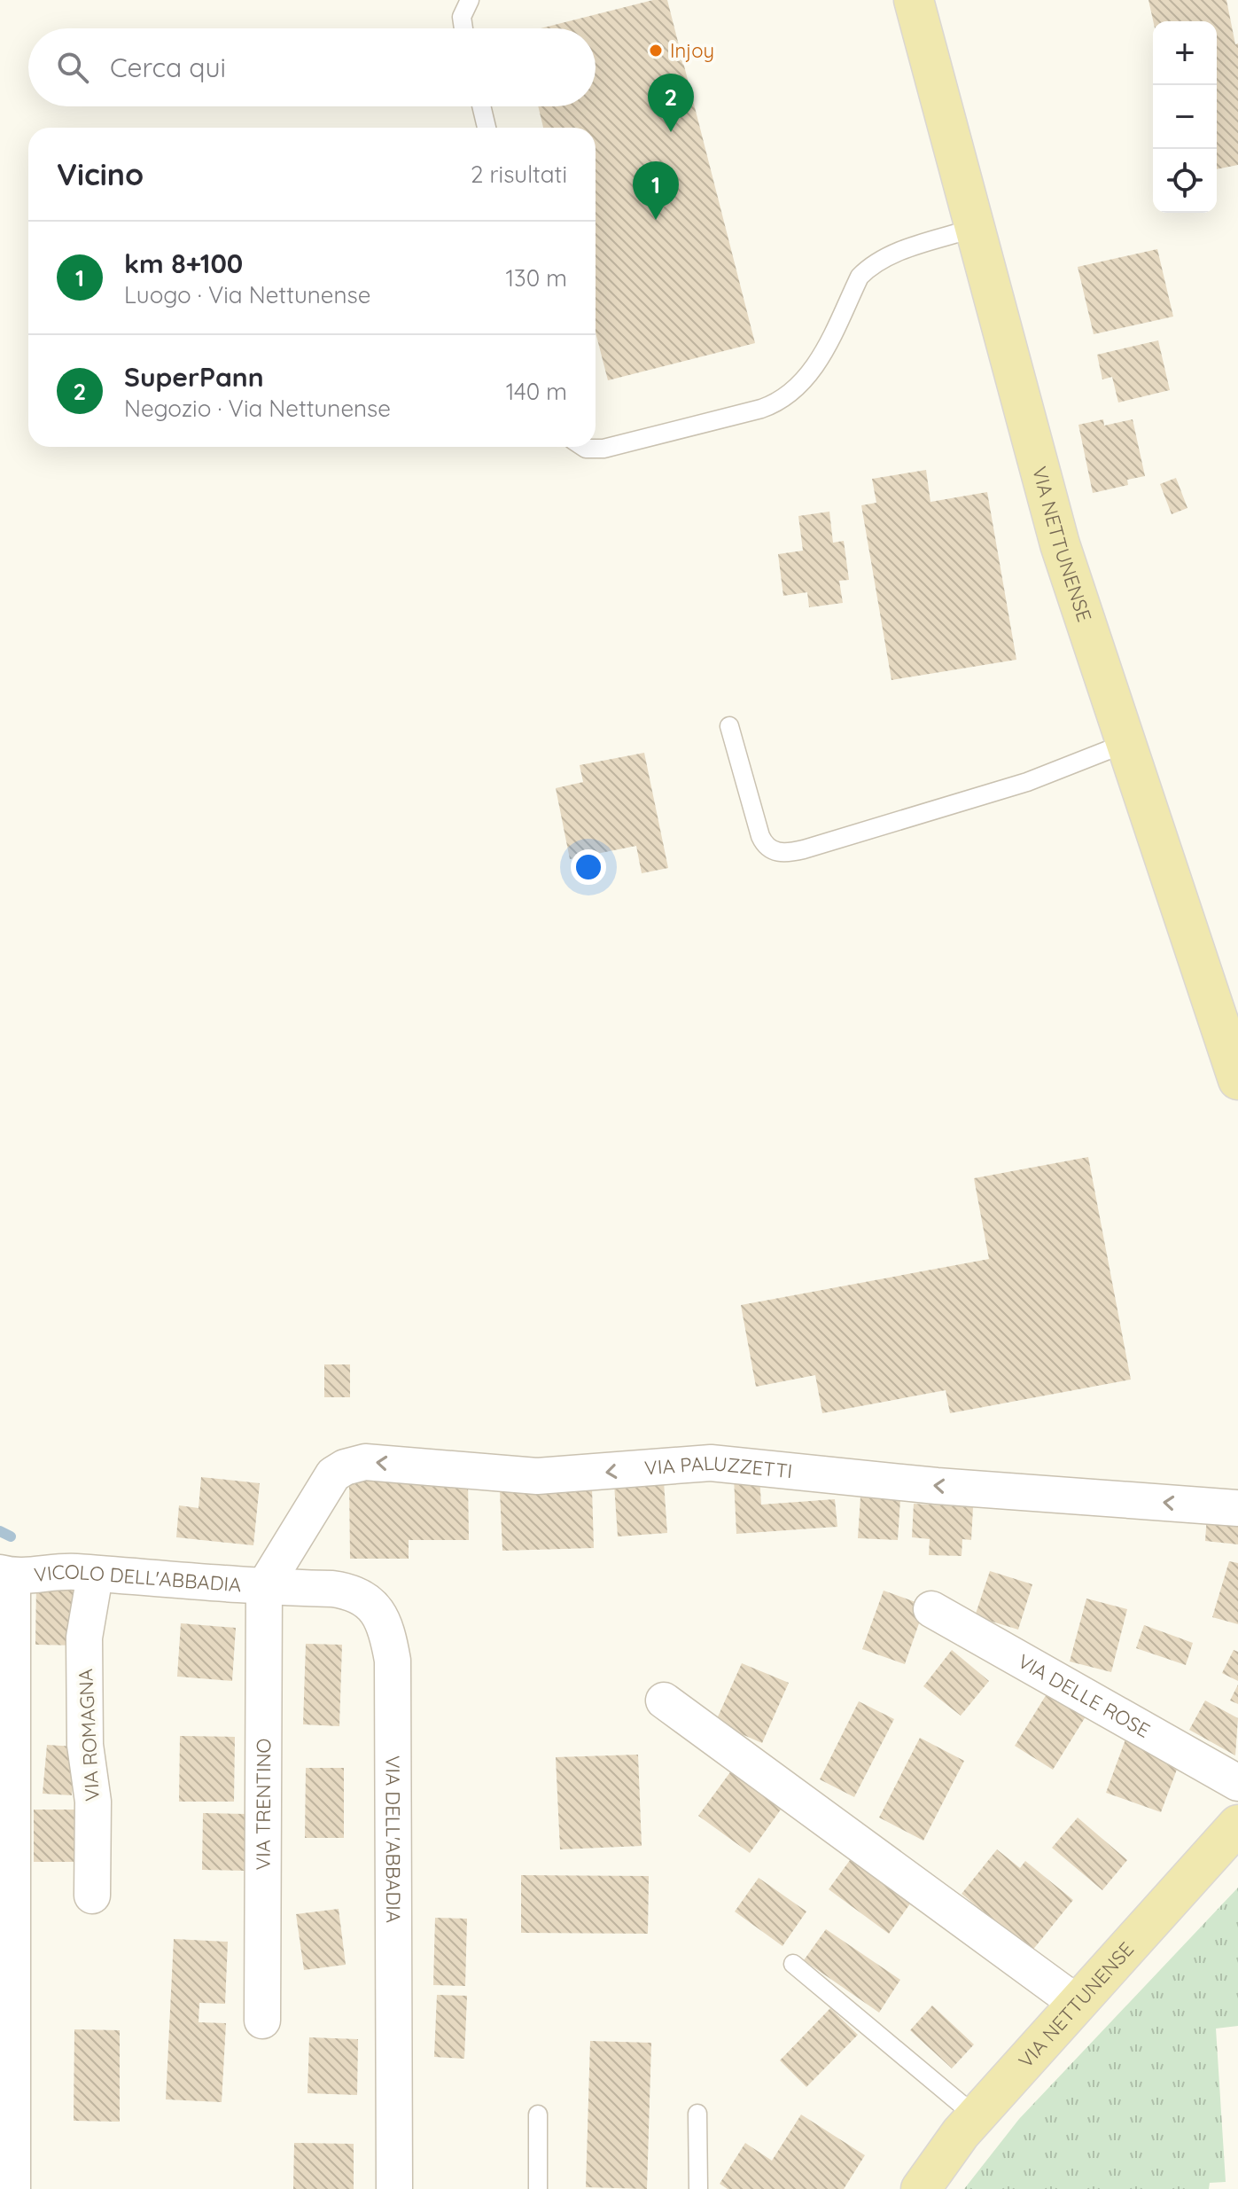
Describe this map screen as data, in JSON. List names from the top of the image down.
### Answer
{
  "streets": {
    "main road": ["VIA NETTUNENSE"],
    "street": [
      "VIA PALUZZETTI",
      "VICOLO DELL'ABBADIA",
      "VIA DELLE ROSE",
      "VIA ROMAGNA",
      "VIA TRENTINO",
      "VIA DELL'ABBADIA"
    ]
  },
  "crossings": [
    ["VIA PALUZZETTI", "VICOLO DELL'ABBADIA"],
    ["VIA PALUZZETTI", "VIA TRENTINO"],
    ["VIA PALUZZETTI", "VIA DELL'ABBADIA"],
    ["VICOLO DELL'ABBADIA", "VIA ROMAGNA"],
    ["VICOLO DELL'ABBADIA", "VIA TRENTINO"],
    ["VICOLO DELL'ABBADIA", "VIA DELL'ABBADIA"],
    ["VIA TRENTINO", "VIA DELL'ABBADIA"]
  ],
  "one_way": ["VIA PALUZZETTI"],
  "places": ["Injoy"],
  "page": {
    "map_buttons": ["+", "−"],
    "search": "Cerca qui",
    "pins": ["2", "1"],
    "heading": ["Vicino", "2 risultati"],
    "list": [
      {
        "mark": "1",
        "name": "km 8+100",
        "note": "Luogo · Via Nettunense",
        "value": "130 m"
      },
      {
        "mark": "2",
        "name": "SuperPann",
        "note": "Negozio · Via Nettunense",
        "value": "140 m"
      }
    ]
  }
}
